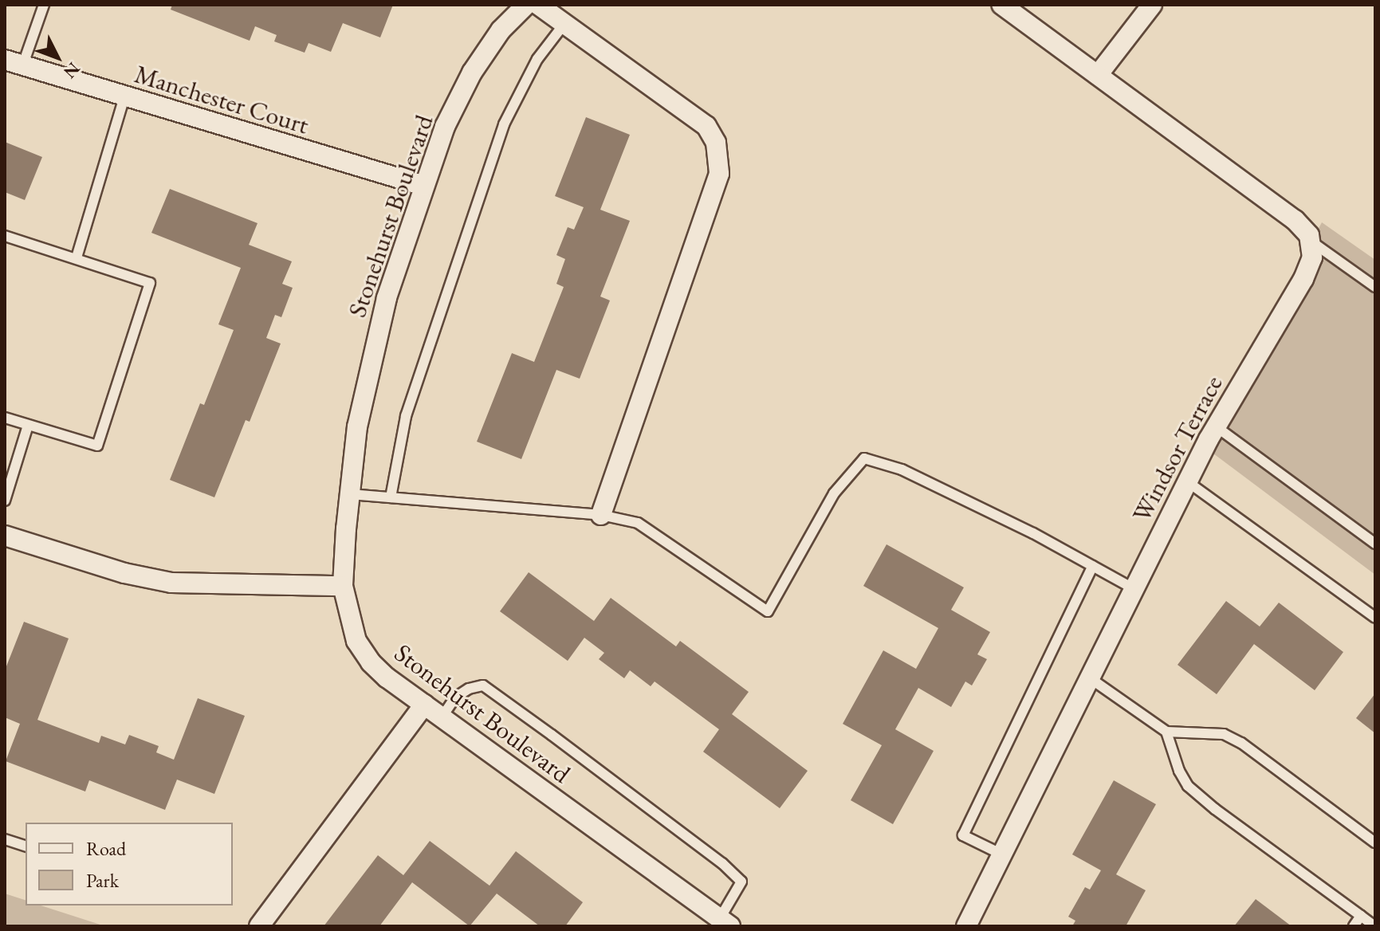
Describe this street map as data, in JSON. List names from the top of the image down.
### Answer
{
  "streets": {
    "street": ["Manchester Court", "Stonehurst Boulevard", "Windsor Terrace"]
  },
  "crossings": [
    ["Manchester Court", "Stonehurst Boulevard"]
  ],
  "legend": ["Road", "Park"],
  "north": "bottom right"
}
